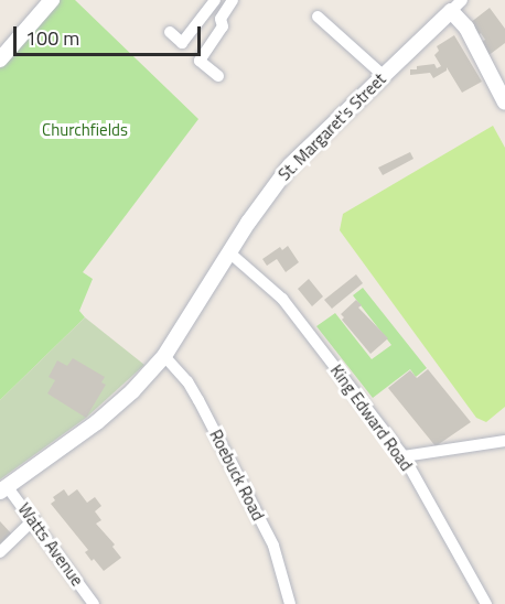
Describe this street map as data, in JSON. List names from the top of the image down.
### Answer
{
  "streets": {
    "street": [
      "St. Margaret's Street",
      "King Edward Road",
      "Roebuck Road",
      "Watts Avenue"
    ]
  },
  "crossings": [
    ["St. Margaret's Street", "King Edward Road"],
    ["St. Margaret's Street", "Roebuck Road"],
    ["St. Margaret's Street", "Watts Avenue"]
  ],
  "parks": ["Churchfields"],
  "scale_bar": "100 m"
}
